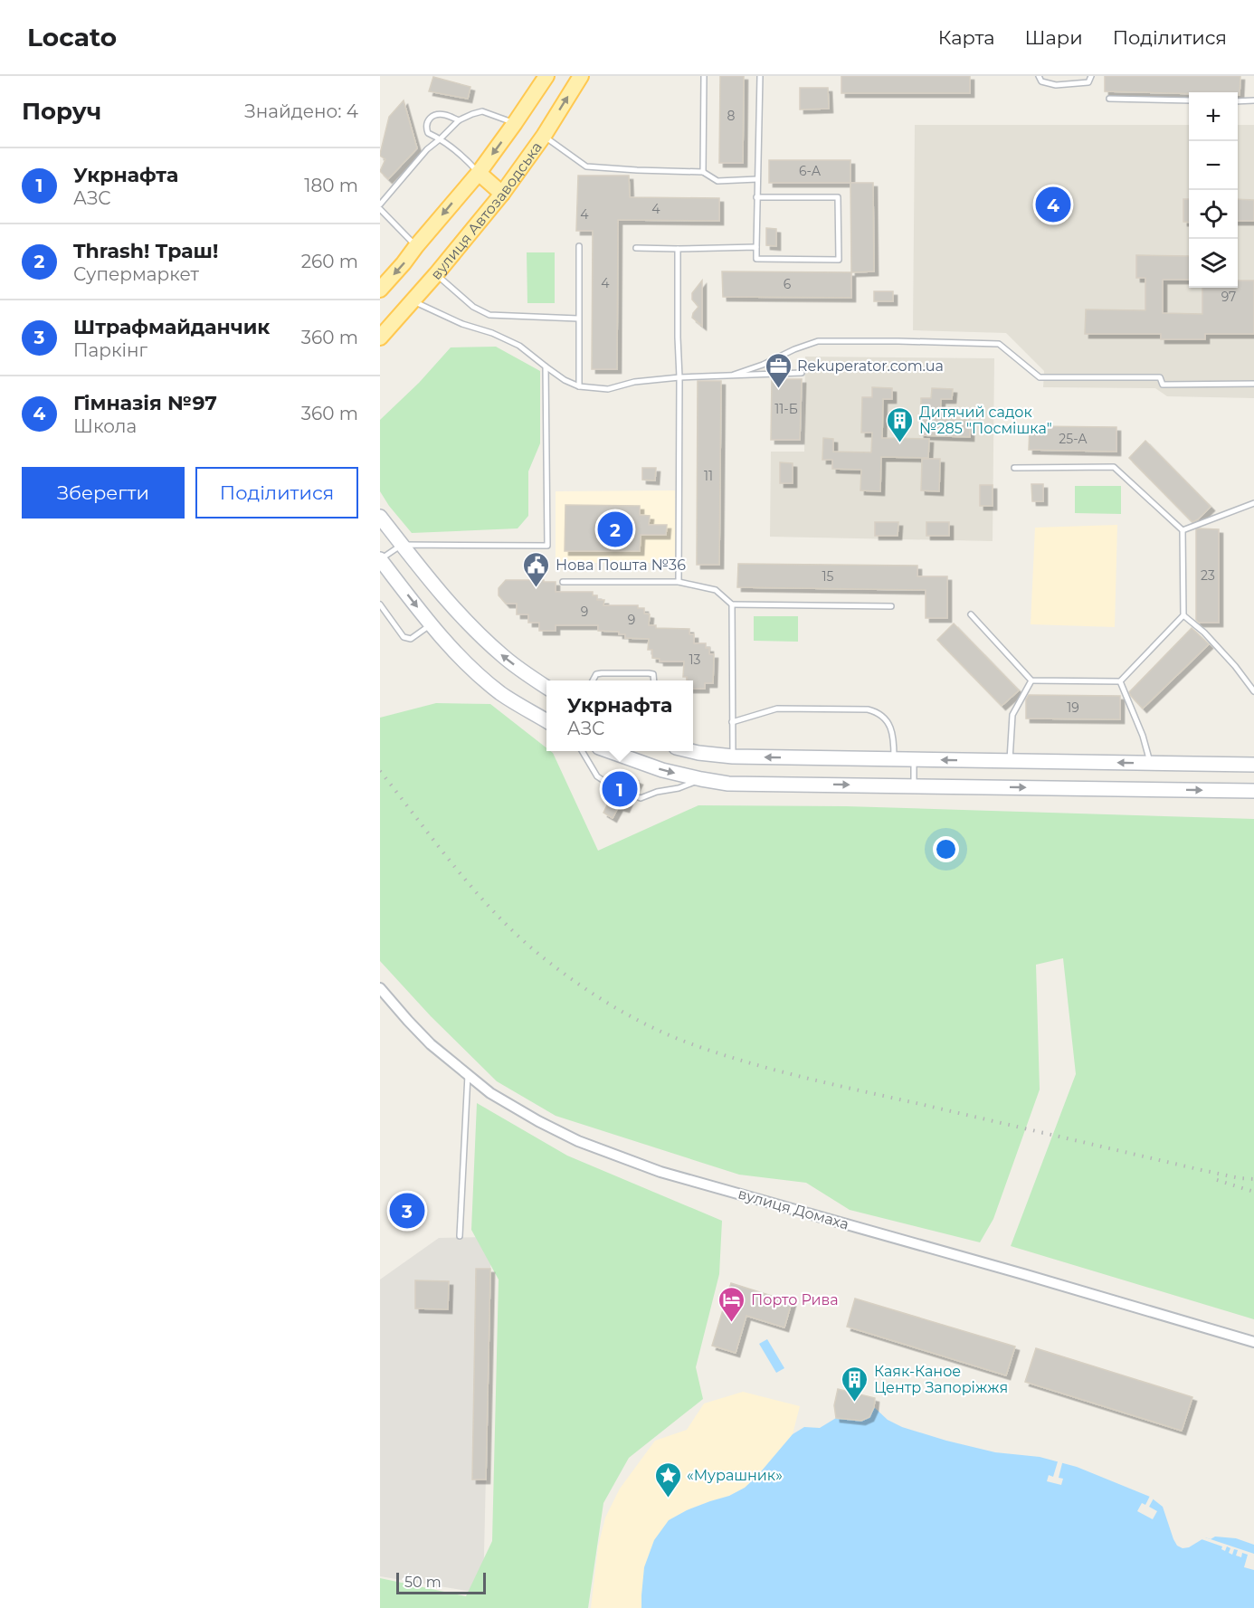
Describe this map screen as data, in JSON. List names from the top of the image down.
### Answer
{
  "streets": {
    "main road": ["вулиця Автозаводська"],
    "street": ["вулиця Домаха"]
  },
  "places": {
    "office": ["Rekuperator.com.ua"],
    "building": ["Дитячий садок №285 \"Посмішка\"", "Каяк-Каное Центр Запоріжжя"],
    "public building": ["Нова Пошта №36"],
    "hotel": ["Порто Рива"],
    "place": ["«Мурашник»"]
  },
  "house_numbers": [
    "8",
    "6-А",
    "4",
    "4",
    "4",
    "6",
    "97",
    "11-Б",
    "25-А",
    "11",
    "23",
    "15",
    "9",
    "9",
    "13",
    "19"
  ],
  "scale_bar": "50 m",
  "page": {
    "header": "Locato",
    "nav": ["Карта", "Шари", "Поділитися"],
    "heading": ["Поруч", "Знайдено: 4"],
    "map_buttons": ["+", "−"],
    "list": [
      {
        "mark": "1",
        "name": "Укрнафта",
        "note": "АЗС",
        "value": "180 m"
      },
      {
        "mark": "2",
        "name": "Thrash! Траш!",
        "note": "Супермаркет",
        "value": "260 m"
      },
      {
        "mark": "3",
        "name": "Штрафмайданчик",
        "note": "Паркінг",
        "value": "360 m"
      },
      {
        "mark": "4",
        "name": "Гімназія №97",
        "note": "Школа",
        "value": "360 m"
      }
    ],
    "pins": [
      "4",
      "2",
      "1",
      "3"
    ],
    "buttons": ["Зберегти", "Поділитися"],
    "popup": ["Укрнафта", "АЗС"],
    "scale": "50 m"
  }
}
